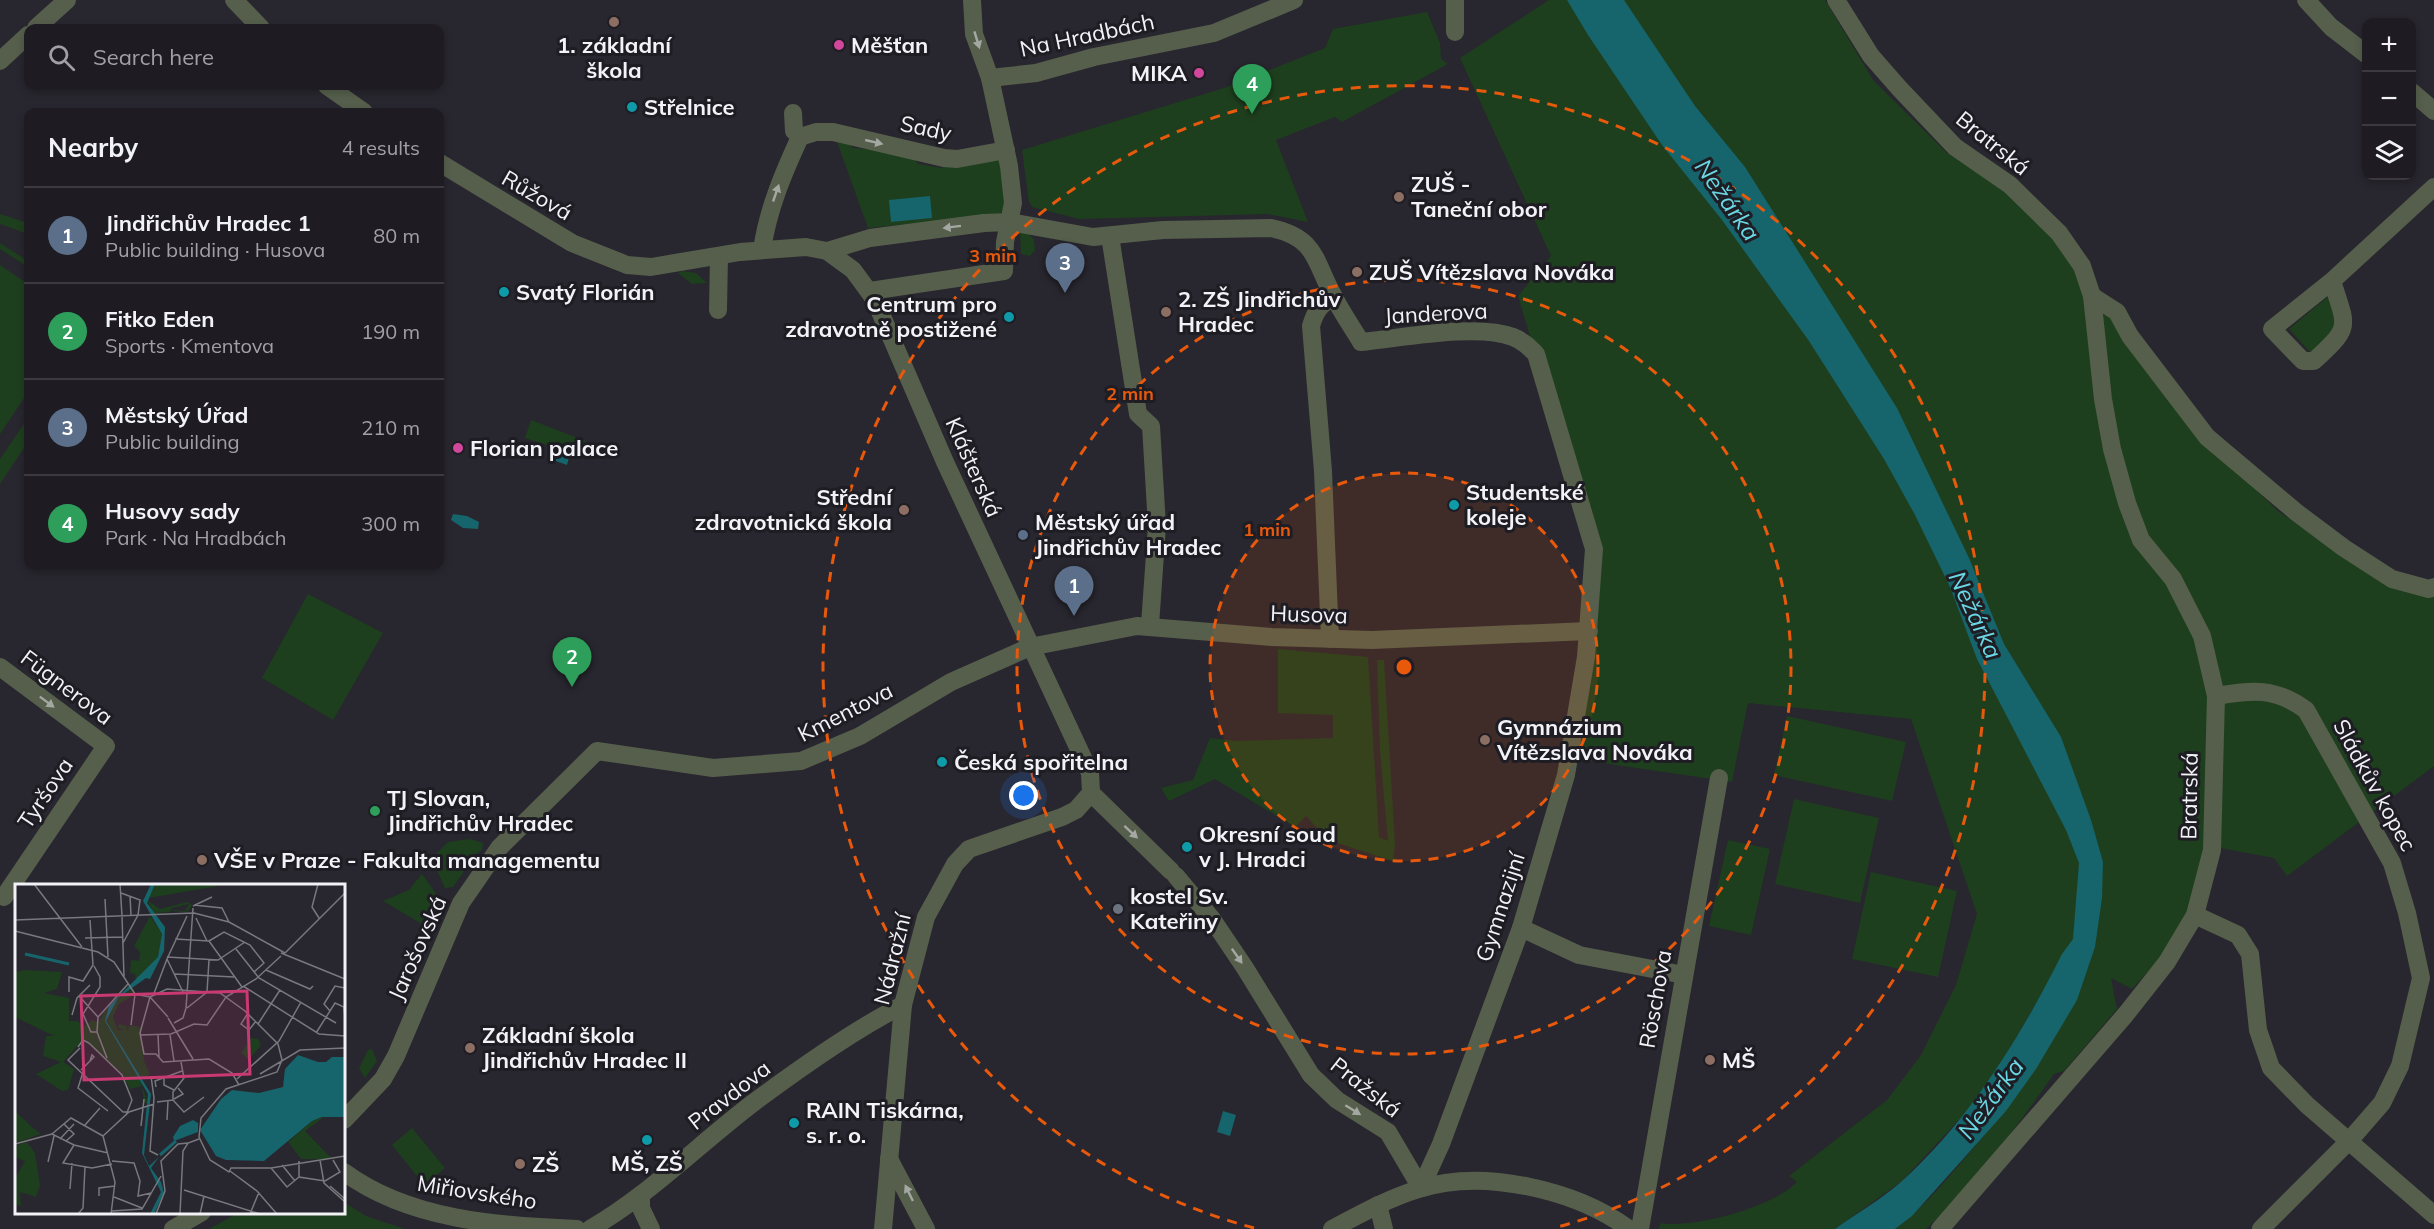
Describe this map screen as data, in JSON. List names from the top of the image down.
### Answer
{
  "streets": {
    "street": [
      "Na Hradbách",
      "Sady",
      "Bratrská",
      "Růžová",
      "Janderova",
      "Klášterská",
      "Husova",
      "Fügnerova",
      "Kmentova",
      "Sládkův kopec",
      "Tyršova",
      "Gymnazijní",
      "Jarošovská",
      "Nádražní",
      "Röschova",
      "Pražská",
      "Pravdova",
      "Miřiovského"
    ]
  },
  "crossings": [
    ["Bratrská", "Sládkův kopec"],
    ["Růžová", "Janderova"],
    ["Růžová", "Klášterská"],
    ["Janderova", "Klášterská"],
    ["Janderova", "Husova"],
    ["Janderova", "Gymnazijní"],
    ["Klášterská", "Husova"],
    ["Klášterská", "Kmentova"],
    ["Klášterská", "Nádražní"],
    ["Klášterská", "Pražská"],
    ["Husova", "Kmentova"],
    ["Husova", "Gymnazijní"],
    ["Fügnerova", "Tyršova"],
    ["Kmentova", "Jarošovská"],
    ["Gymnazijní", "Pražská"],
    ["Nádražní", "Pražská"],
    ["Nádražní", "Pravdova"]
  ],
  "one_way": ["Sady", "Fügnerova", "Pražská"],
  "water": ["Nežárka"],
  "places": [
    "1. základní škola",
    "Měšťan",
    "MIKA",
    "Střelnice",
    "ZUŠ - Taneční obor",
    "ZUŠ Vítězslava Nováka",
    "Svatý Florián",
    "2. ZŠ Jindřichův Hradec",
    "Centrum pro zdravotně postižené",
    "Florian palace",
    "Studentské koleje",
    "Střední zdravotnická škola",
    "Městský úřad Jindřichův Hradec",
    "Gymnázium Vítězslava Nováka",
    "Česká spořitelna",
    "TJ Slovan, Jindřichův Hradec",
    "Okresní soud v J. Hradci",
    "VŠE v Praze - Fakulta managementu",
    "kostel Sv. Kateřiny",
    "Základní škola Jindřichův Hradec II",
    "MŠ",
    "RAIN Tiskárna, s. r. o.",
    "MŠ, ZŠ",
    "ZŠ"
  ],
  "page": {
    "map_buttons": ["+", "−"],
    "search": "Search here",
    "pins": [
      "4",
      "3",
      "1",
      "2"
    ],
    "heading": ["Nearby", "4 results"],
    "list": [
      {
        "mark": "1",
        "name": "Jindřichův Hradec 1",
        "note": "Public building · Husova",
        "value": "80 m"
      },
      {
        "mark": "2",
        "name": "Fitko Eden",
        "note": "Sports · Kmentova",
        "value": "190 m"
      },
      {
        "mark": "3",
        "name": "Městský Úřad",
        "note": "Public building",
        "value": "210 m"
      },
      {
        "mark": "4",
        "name": "Husovy sady",
        "note": "Park · Na Hradbách",
        "value": "300 m"
      }
    ]
  },
  "rings": ["3 min", "2 min", "1 min"]
}
